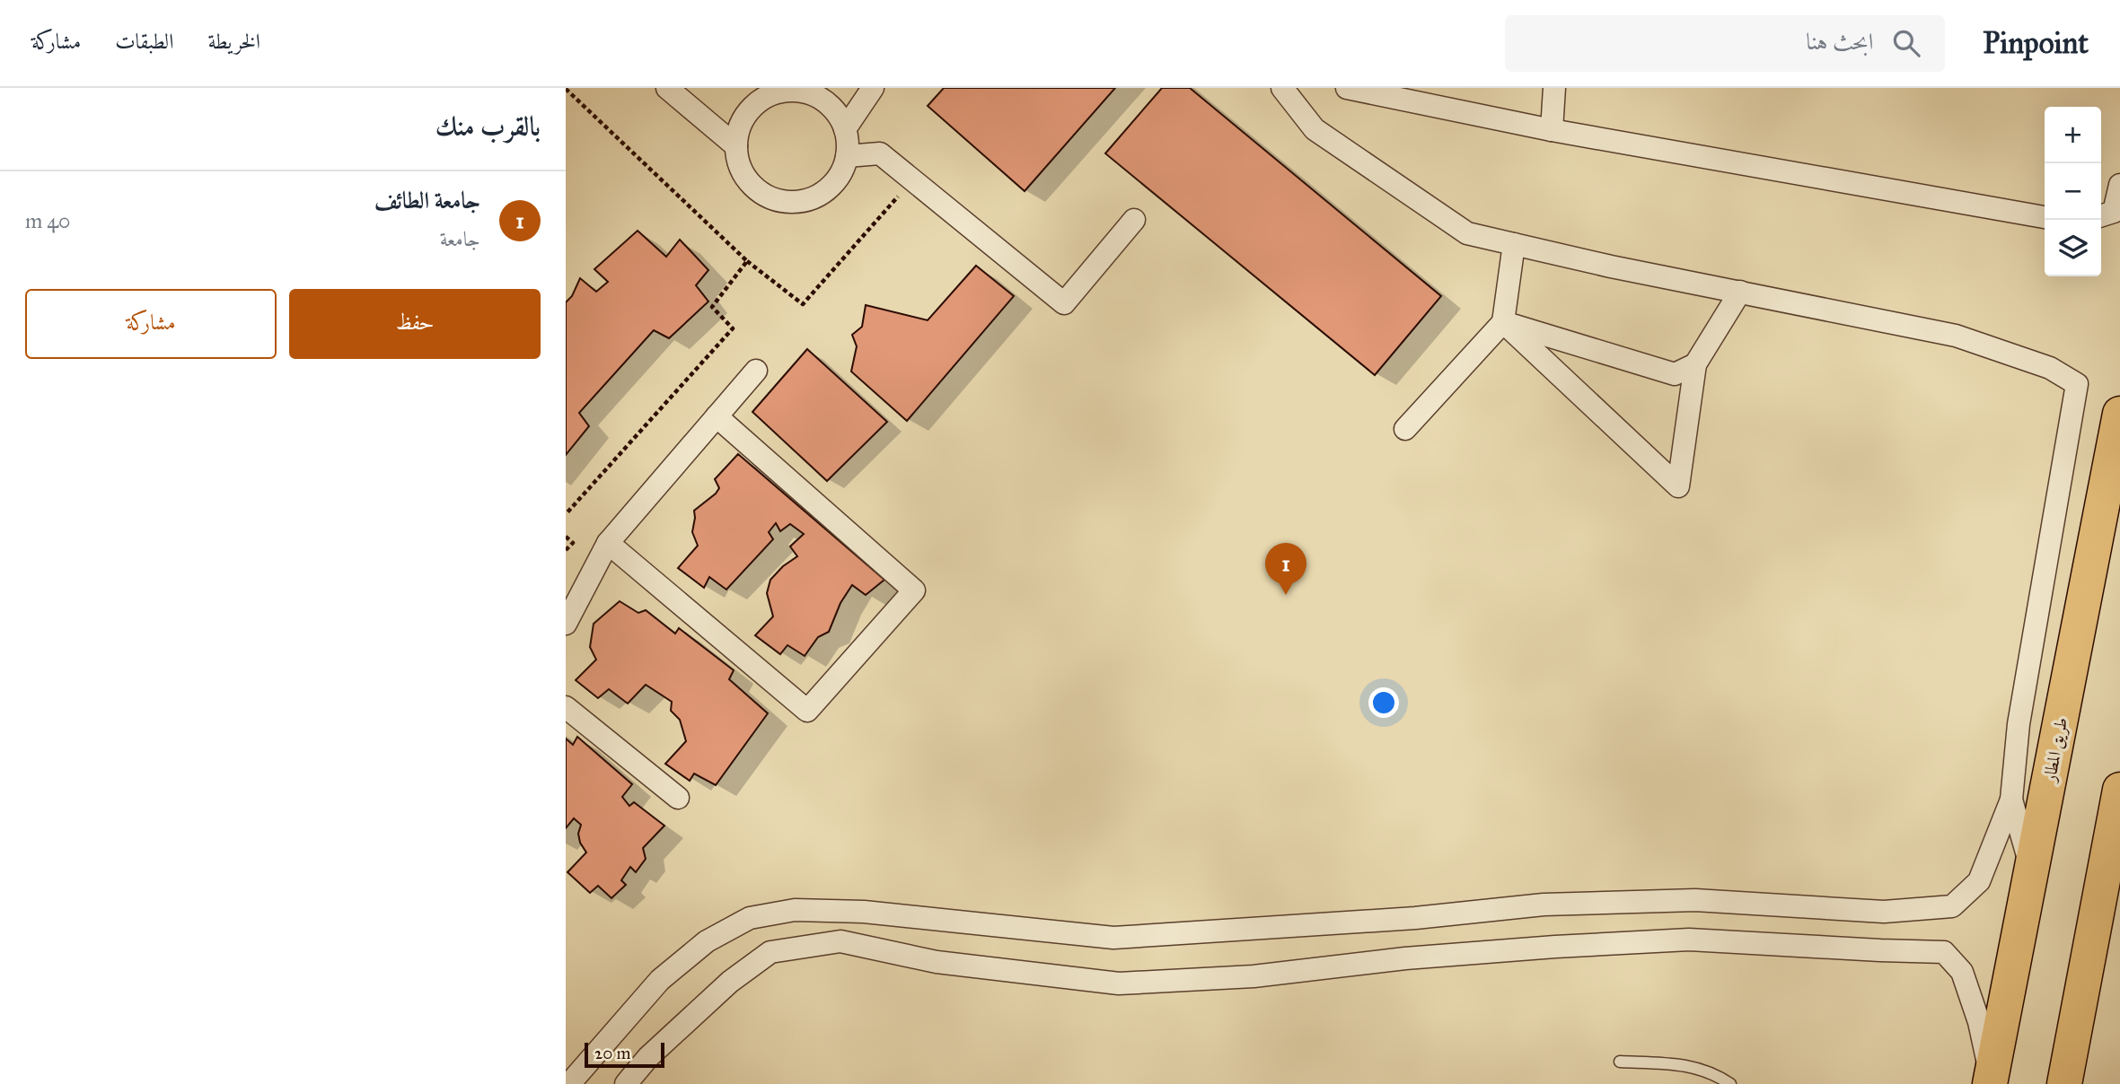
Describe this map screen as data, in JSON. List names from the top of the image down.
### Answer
{
  "streets": {
    "highway": ["طريق المطار"]
  },
  "scale_bar": "20 m",
  "page": {
    "header": "Pinpoint",
    "search": "ابحث هنا",
    "nav": ["الخريطة", "الطبقات", "مشاركة"],
    "heading": "بالقرب منك",
    "map_buttons": ["+", "−"],
    "list": [
      {
        "mark": "1",
        "name": "جامعة الطائف",
        "note": "جامعة",
        "value": "40 m"
      }
    ],
    "buttons": ["حفظ", "مشاركة"],
    "pins": "1",
    "scale": "20 m"
  }
}
